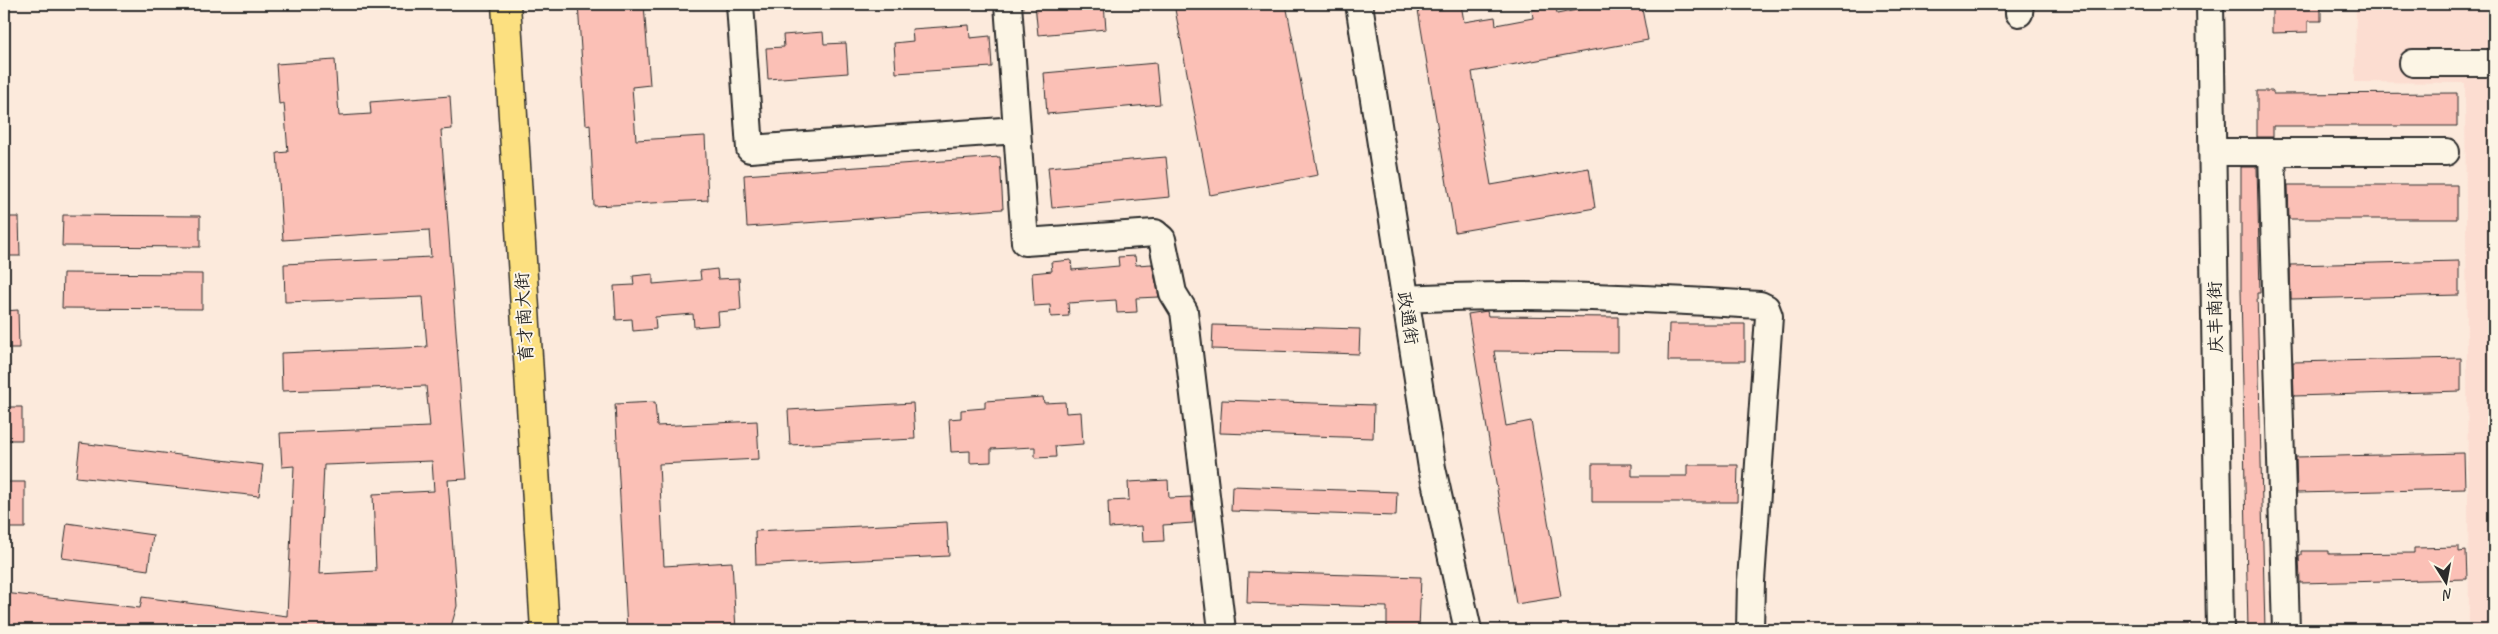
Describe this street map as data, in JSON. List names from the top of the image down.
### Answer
{
  "streets": {
    "main road": ["育才南大街"],
    "street": ["庆丰南街", "政通街"]
  },
  "north": "bottom"
}
